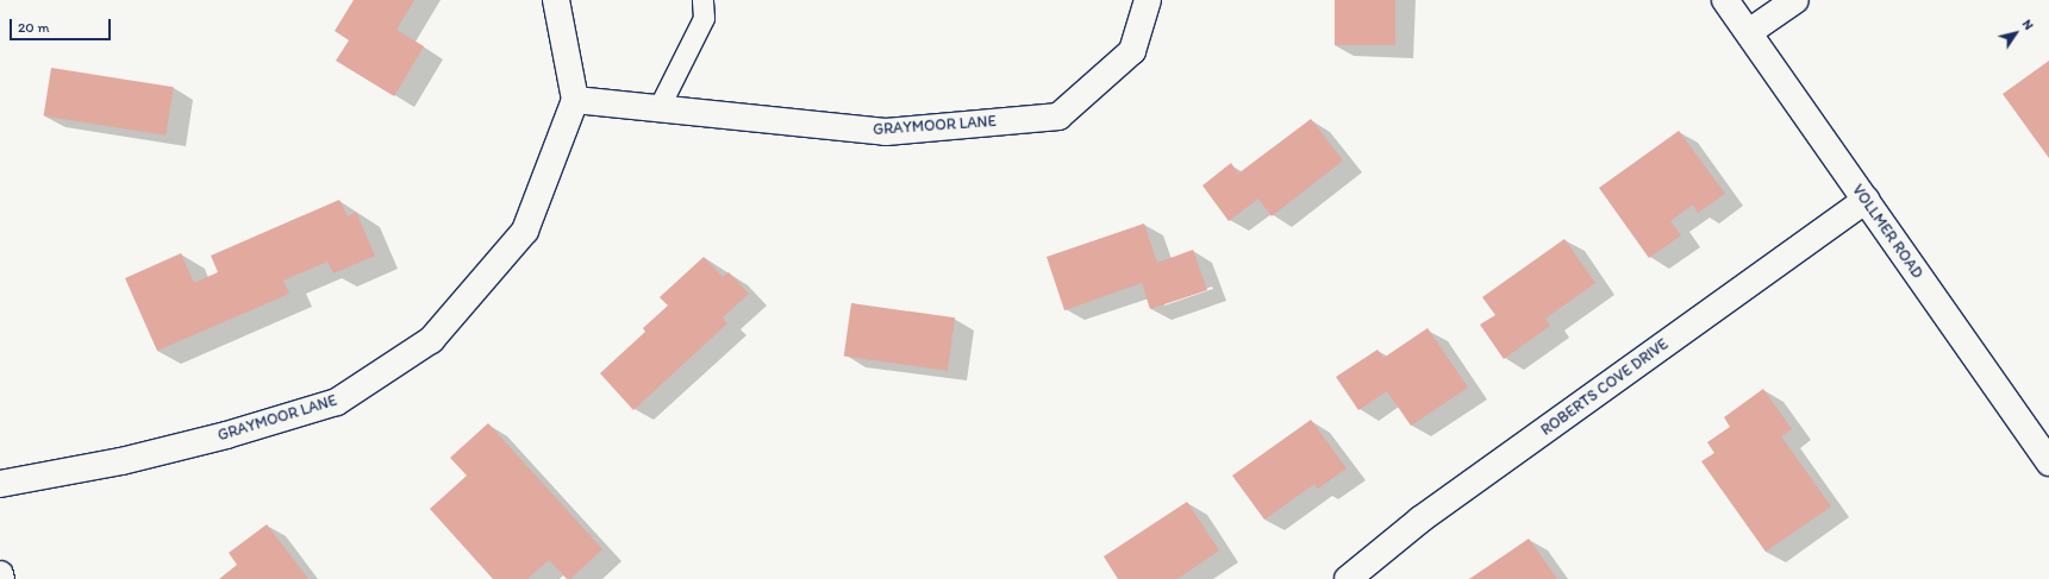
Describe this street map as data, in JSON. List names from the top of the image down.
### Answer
{
  "streets": {
    "street": ["GRAYMOOR LANE", "VOLLMER ROAD", "ROBERTS COVE DRIVE"]
  },
  "crossings": [
    ["VOLLMER ROAD", "ROBERTS COVE DRIVE"]
  ],
  "scale_bar": "20 m",
  "north": "top right"
}
